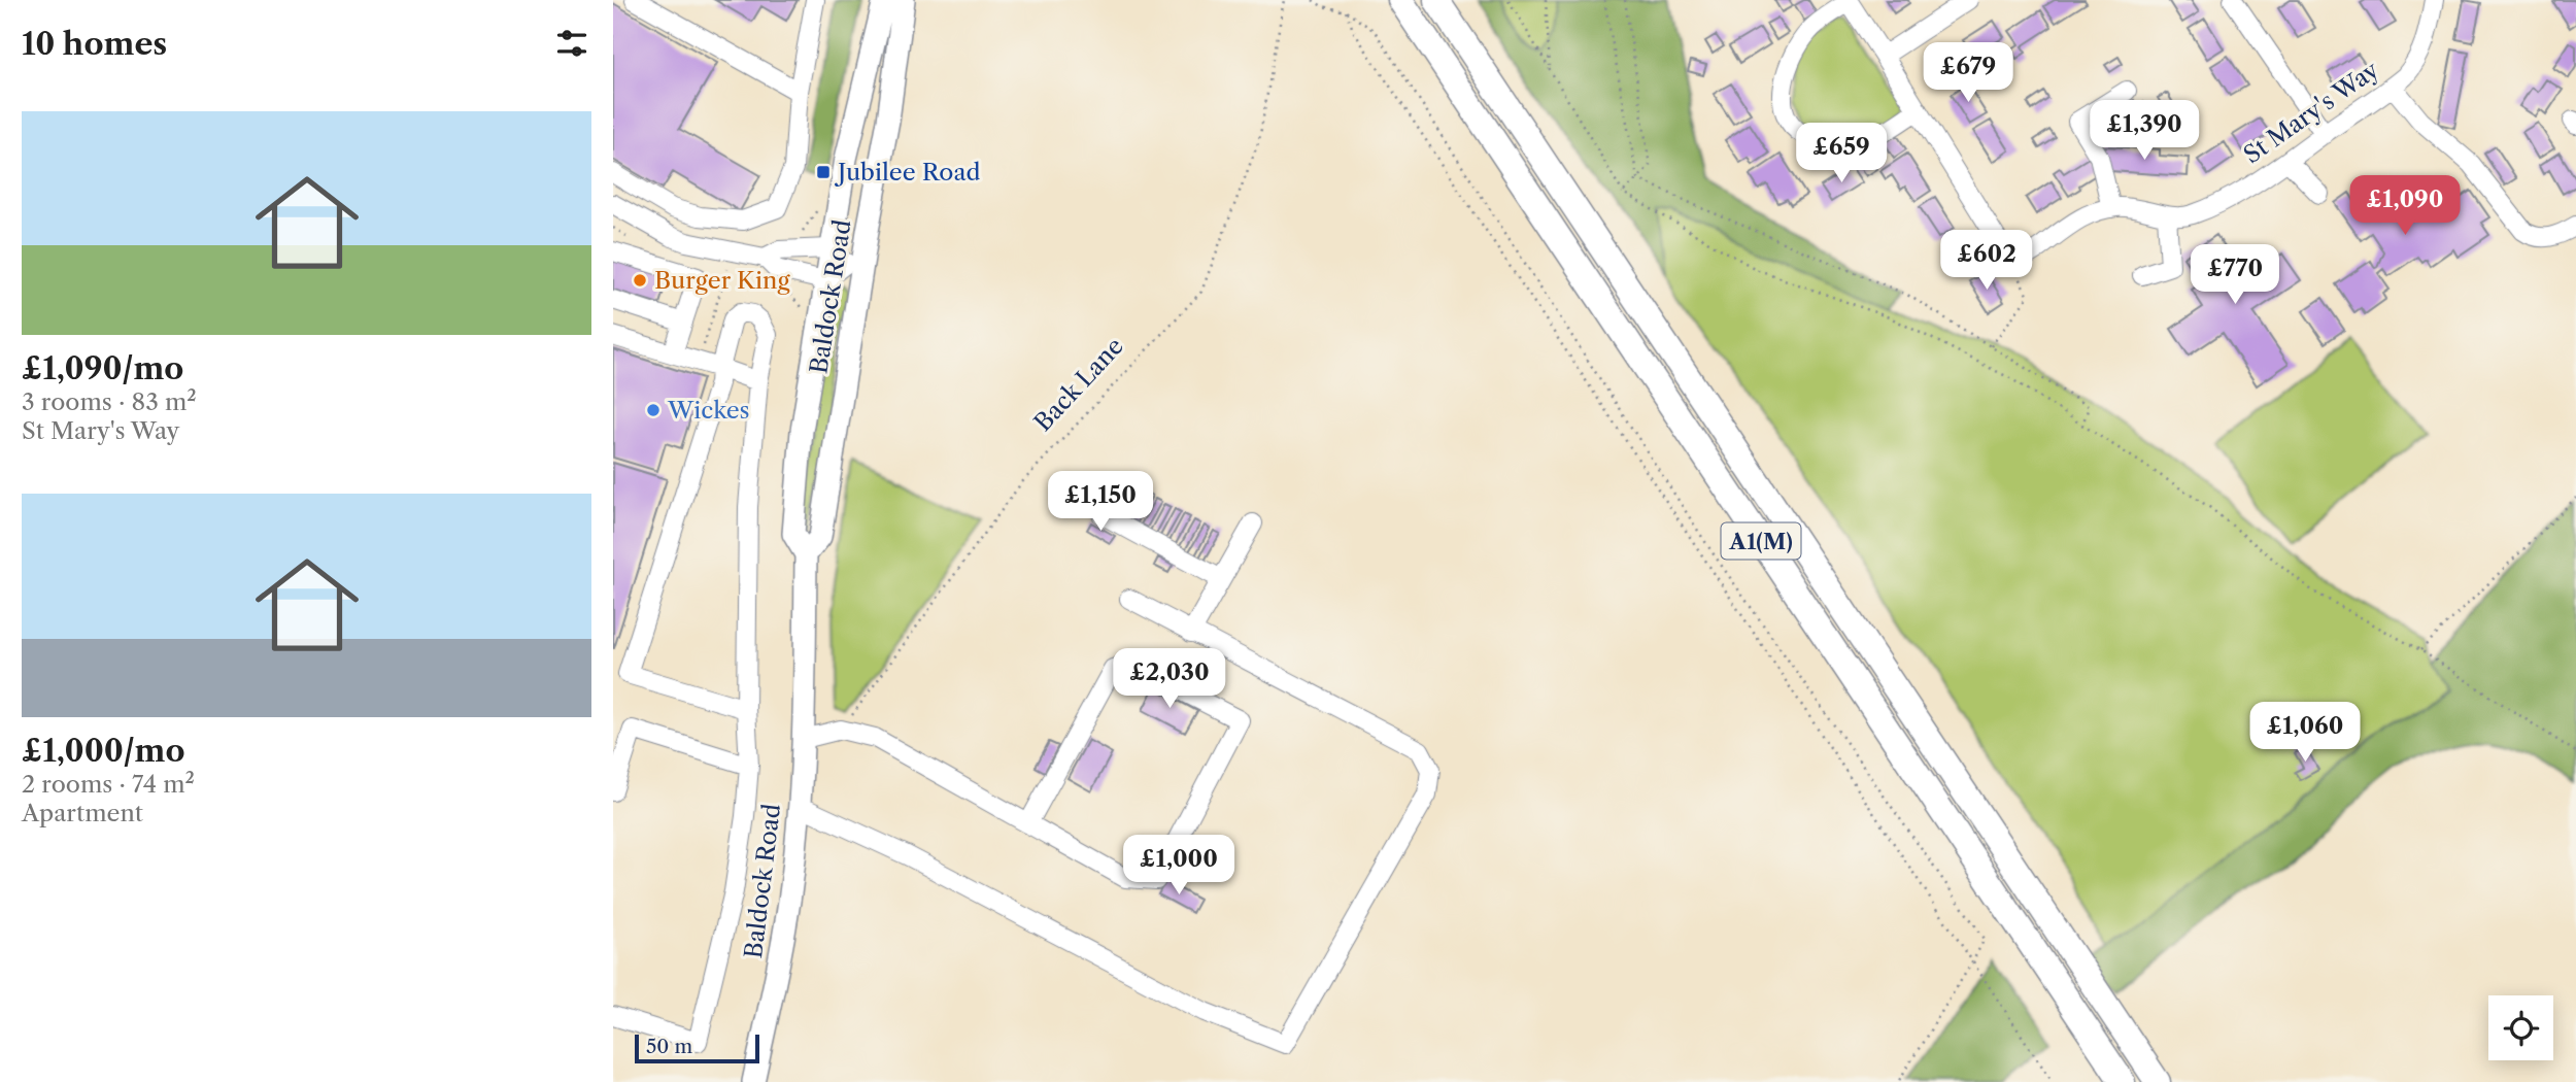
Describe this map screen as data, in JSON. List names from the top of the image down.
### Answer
{
  "streets": {
    "highway": ["A1(M)"],
    "main road": ["Baldock Road"],
    "street": ["St Mary's Way"],
    "path": ["Back Lane"]
  },
  "places": {
    "transit": ["Jubilee Road"],
    "other": ["Burger King", "Wickes"]
  },
  "scale_bar": "50 m",
  "page": {
    "heading": "10 homes",
    "price": [
      "£679",
      "£1,390",
      "£659",
      "£1,090",
      "£602",
      "£770",
      "£1,150",
      "£2,030",
      "£1,060",
      "£1,000"
    ],
    "list": [
      {
        "name": "£1,090/mo",
        "note": "3 rooms · 83 m² · St Mary's Way"
      },
      {
        "name": "£1,000/mo",
        "note": "2 rooms · 74 m² · Apartment"
      }
    ],
    "scale": "50 m"
  }
}
